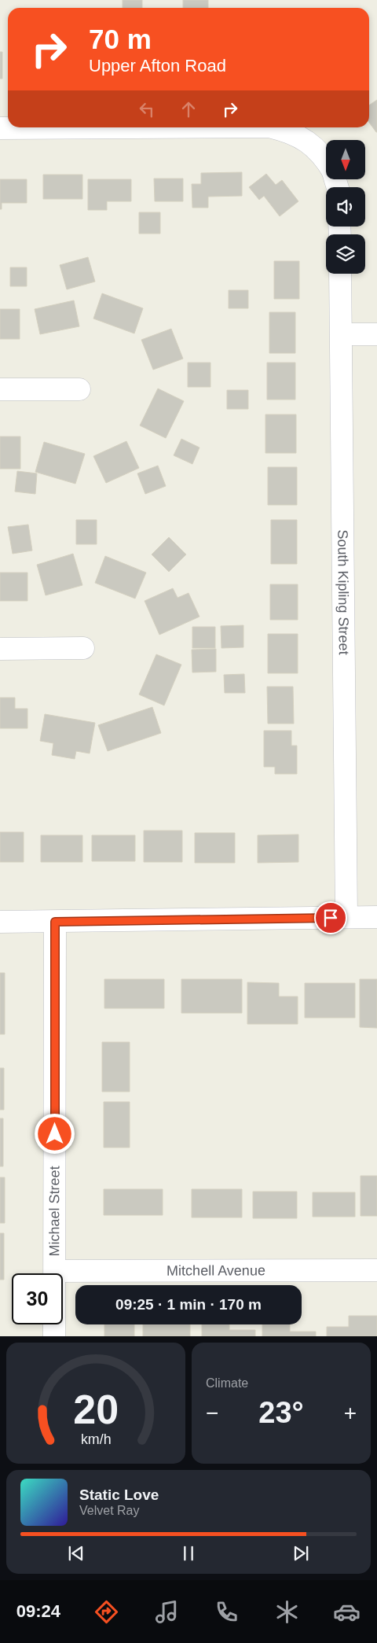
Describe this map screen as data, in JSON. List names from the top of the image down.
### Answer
{
  "streets": {
    "street": ["South Kipling Street", "Michael Street", "Mitchell Avenue"]
  },
  "crossings": [
    ["Michael Street", "Mitchell Avenue"]
  ],
  "north": "bottom",
  "page": {
    "turn": ["70 m", "Upper Afton Road"],
    "limit": "30",
    "trip": "09:25 · 1 min · 170 m",
    "tile": "Climate",
    "heat": ["−", "23°", "+"],
    "song": ["Static Love", "Velvet Ray"],
    "tabs": "09:24",
    "gauge": ["20", "km/h"]
  }
}
